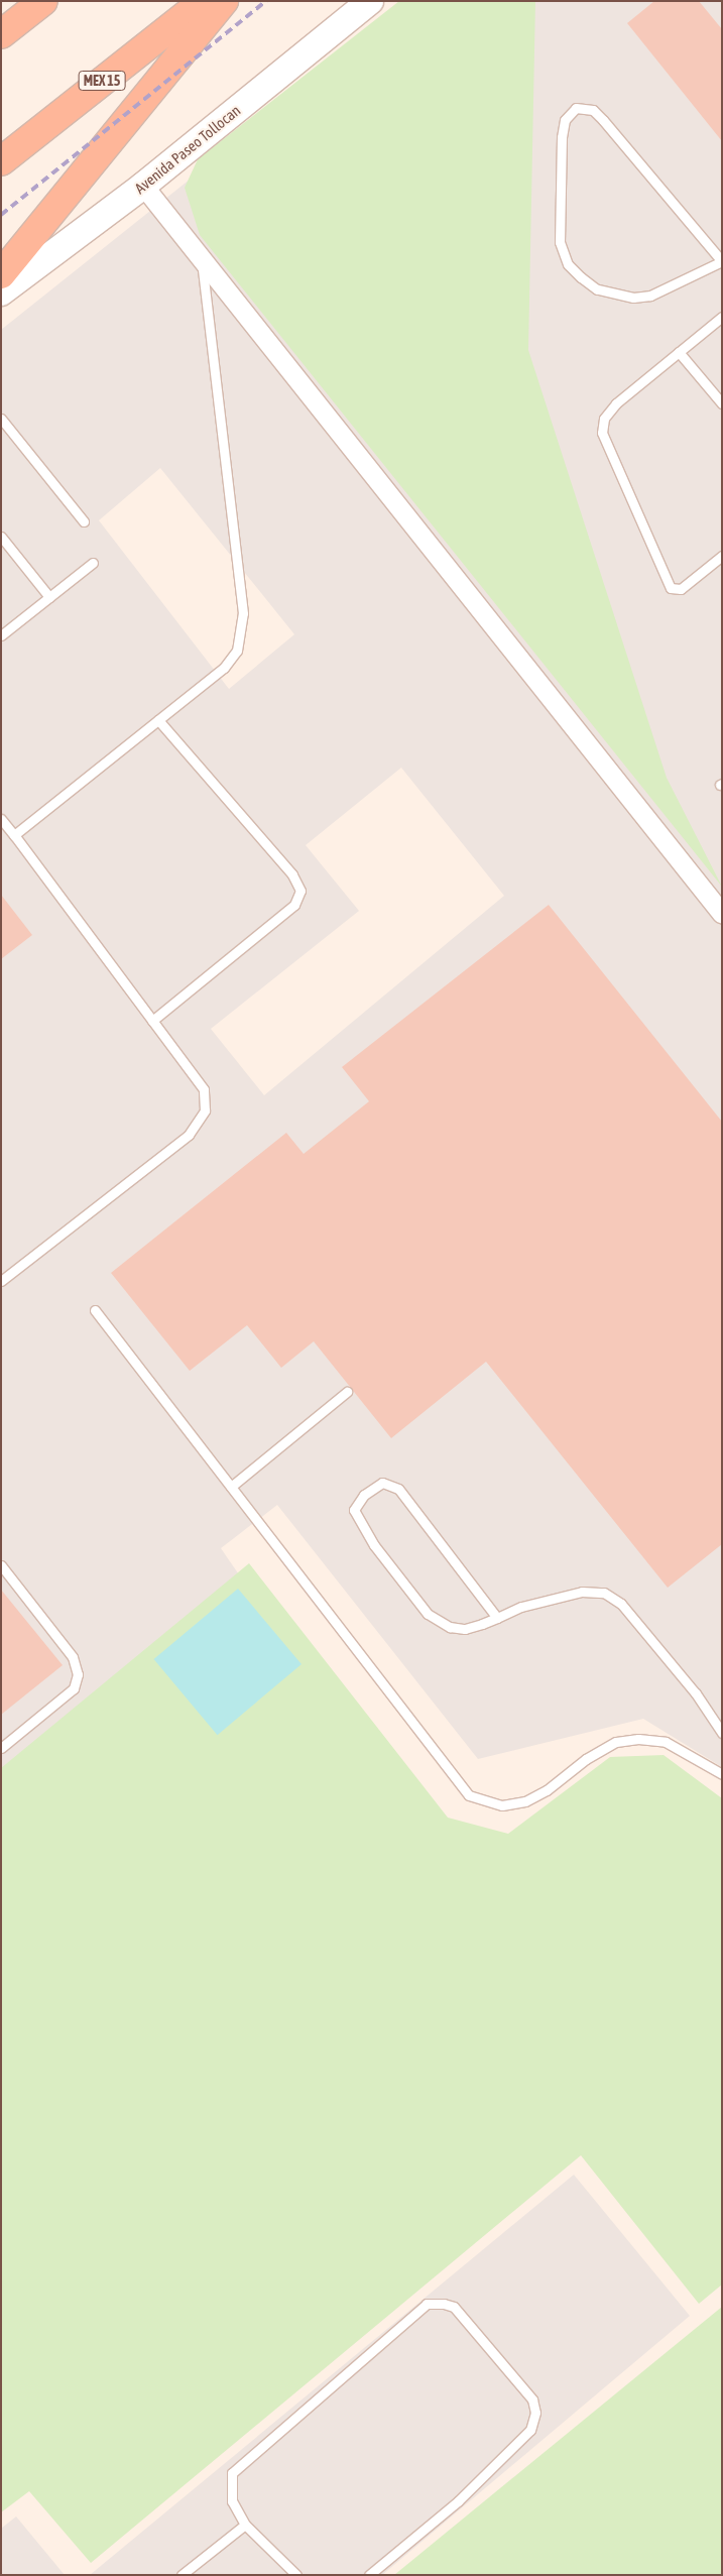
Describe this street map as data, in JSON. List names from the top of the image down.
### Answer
{
  "streets": {
    "highway": ["MEX 15"],
    "main road": ["Avenida Paseo Tollocan"]
  }
}
